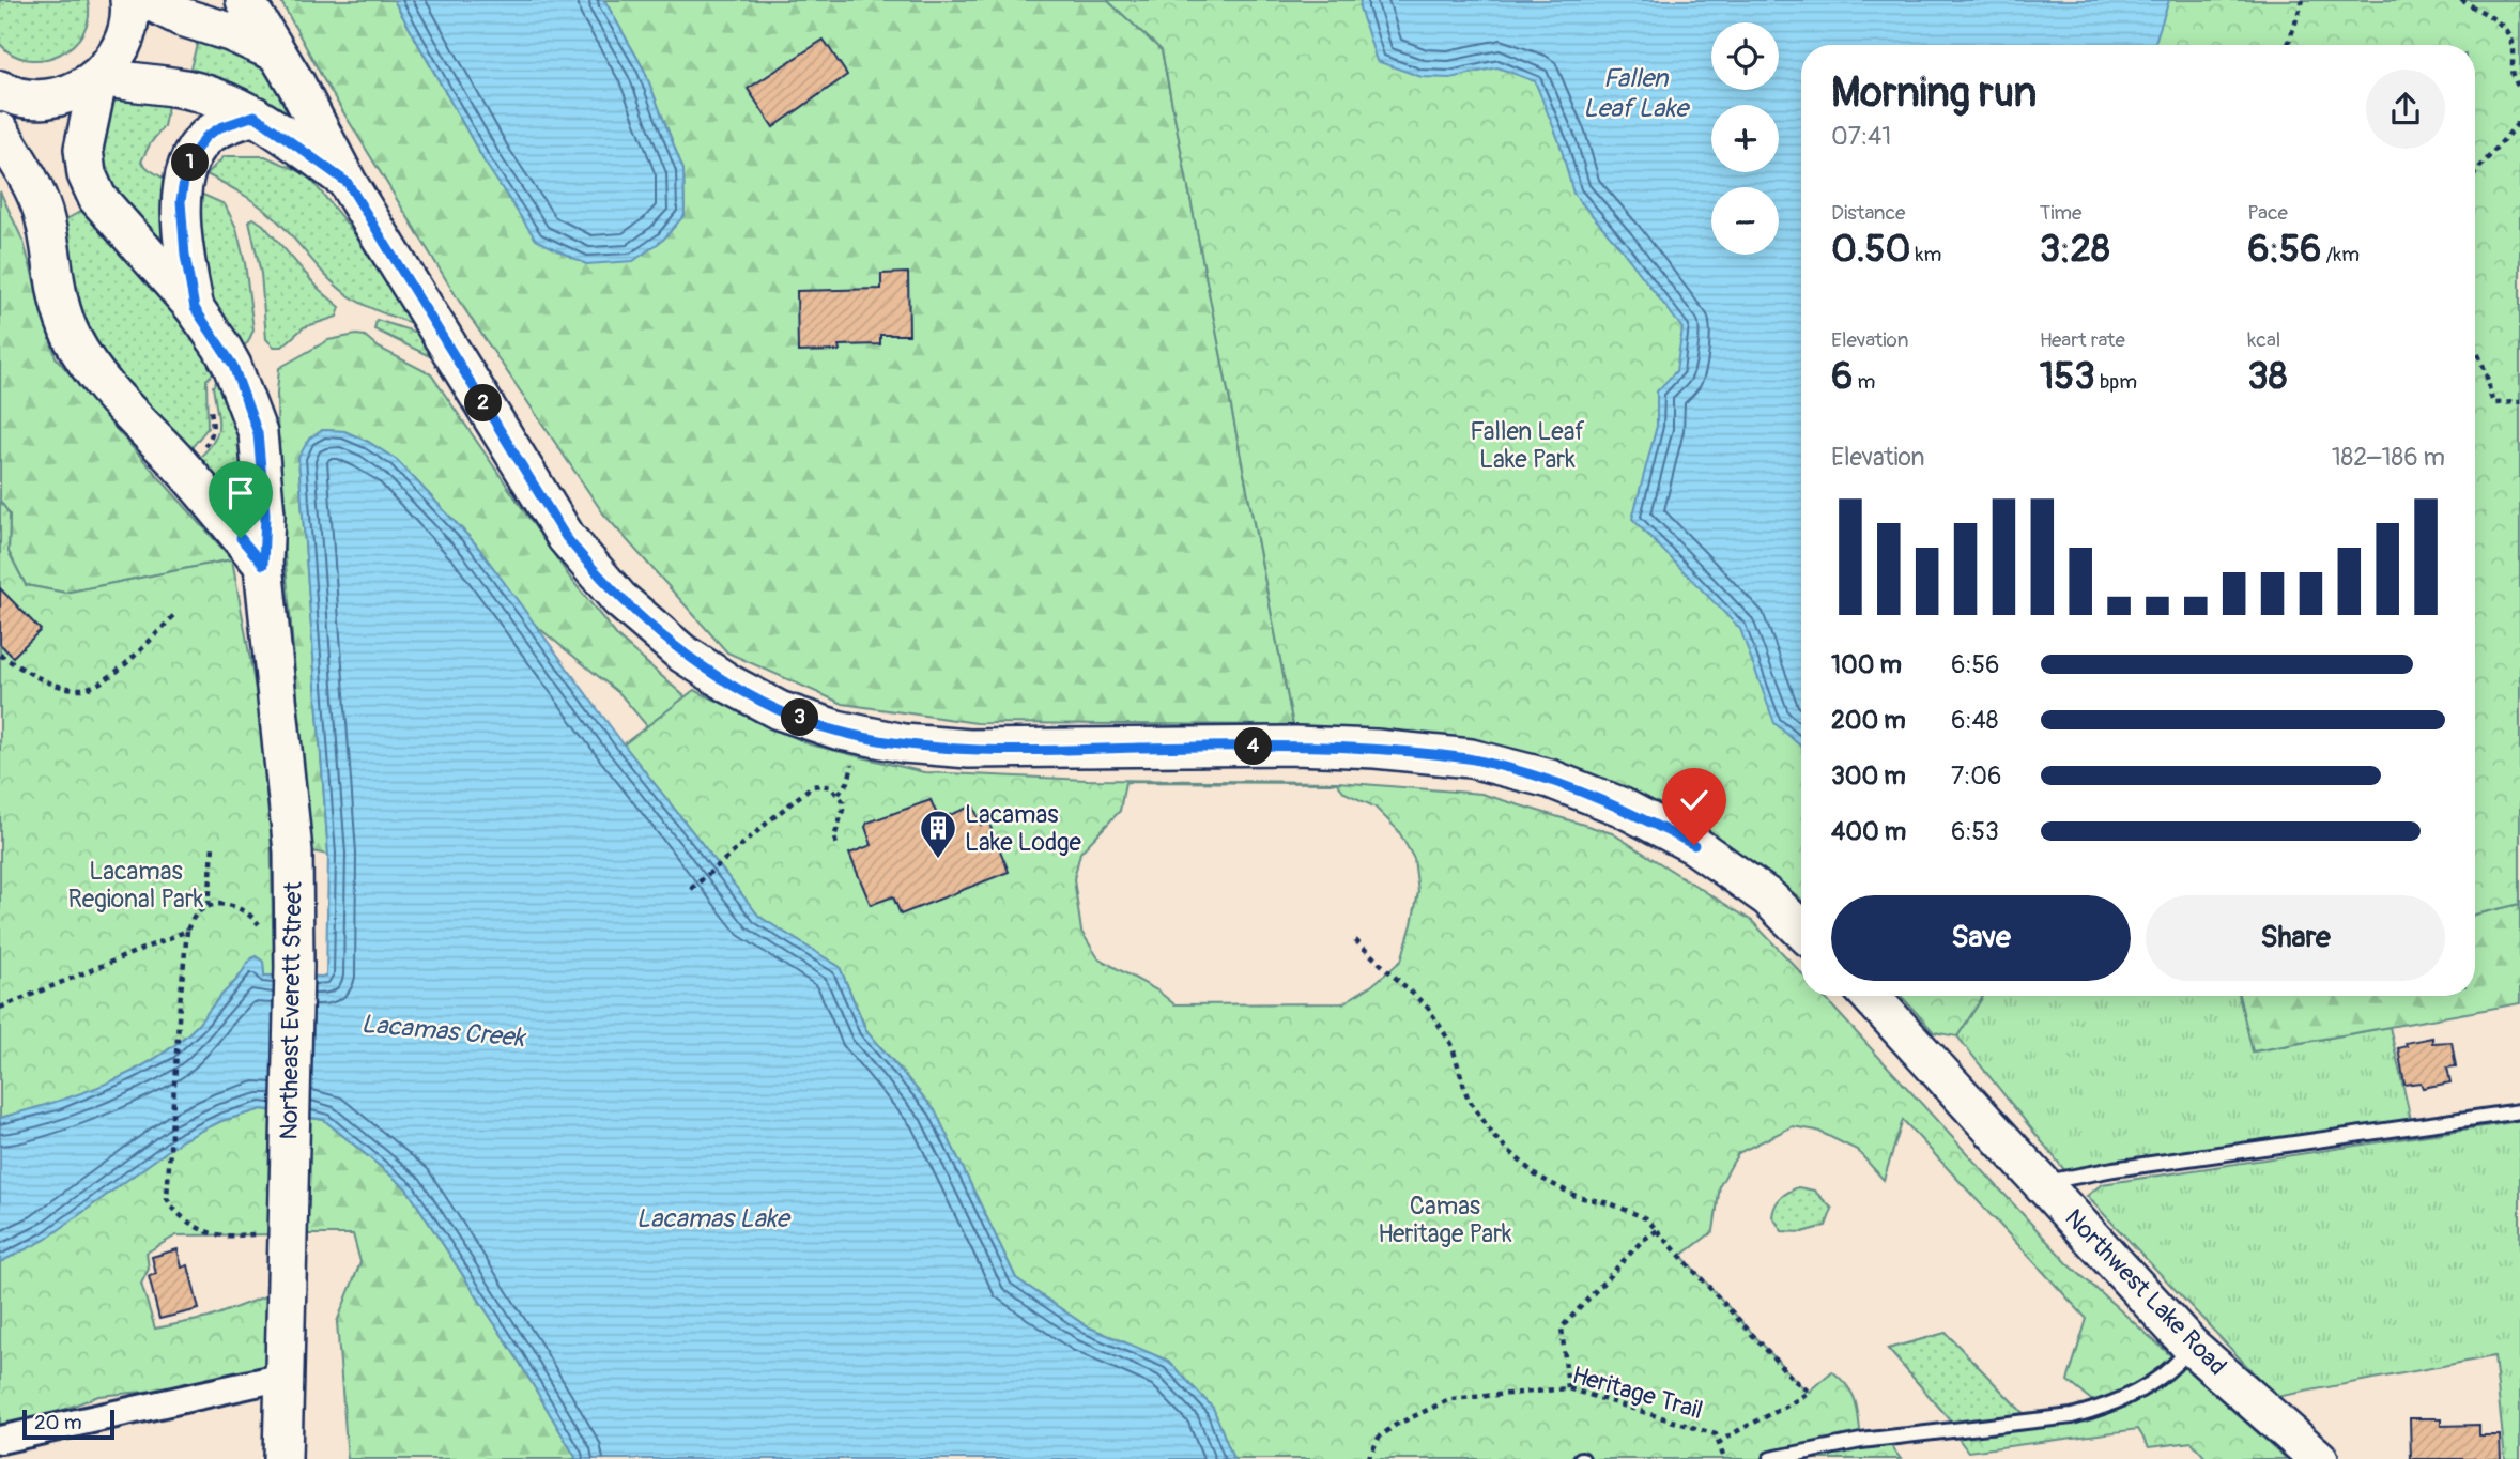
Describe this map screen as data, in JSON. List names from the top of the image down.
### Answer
{
  "streets": {
    "main road": ["Northeast Everett Street", "Northwest Lake Road"],
    "path": ["Heritage Trail"]
  },
  "water": ["Fallen Leaf Lake", "Lacamas Creek", "Lacamas Lake"],
  "parks": ["Fallen Leaf Lake Park", "Lacamas Regional Park", "Camas Heritage Park"],
  "places": {
    "building": ["Lacamas Lake Lodge"]
  },
  "scale_bar": "20 m",
  "page": {
    "map_buttons": ["+", "−"],
    "heading": ["Morning run", "07:41"],
    "pins": [
      "1",
      "2",
      "3",
      "4"
    ],
    "stats": [
      ["Distance", "0.50 km"],
      ["Time", "3:28"],
      ["Pace", "6:56 /km"],
      ["Elevation", "6 m"],
      ["Heart rate", "153 bpm"],
      ["kcal", "38"]
    ],
    "chart": ["Elevation", "182–186 m"],
    "list": [
      {
        "name": "100 m",
        "note": "6:56"
      },
      {
        "name": "200 m",
        "note": "6:48"
      },
      {
        "name": "300 m",
        "note": "7:06"
      },
      {
        "name": "400 m",
        "note": "6:53"
      }
    ],
    "buttons": ["Save", "Share"],
    "scale": "20 m"
  }
}
